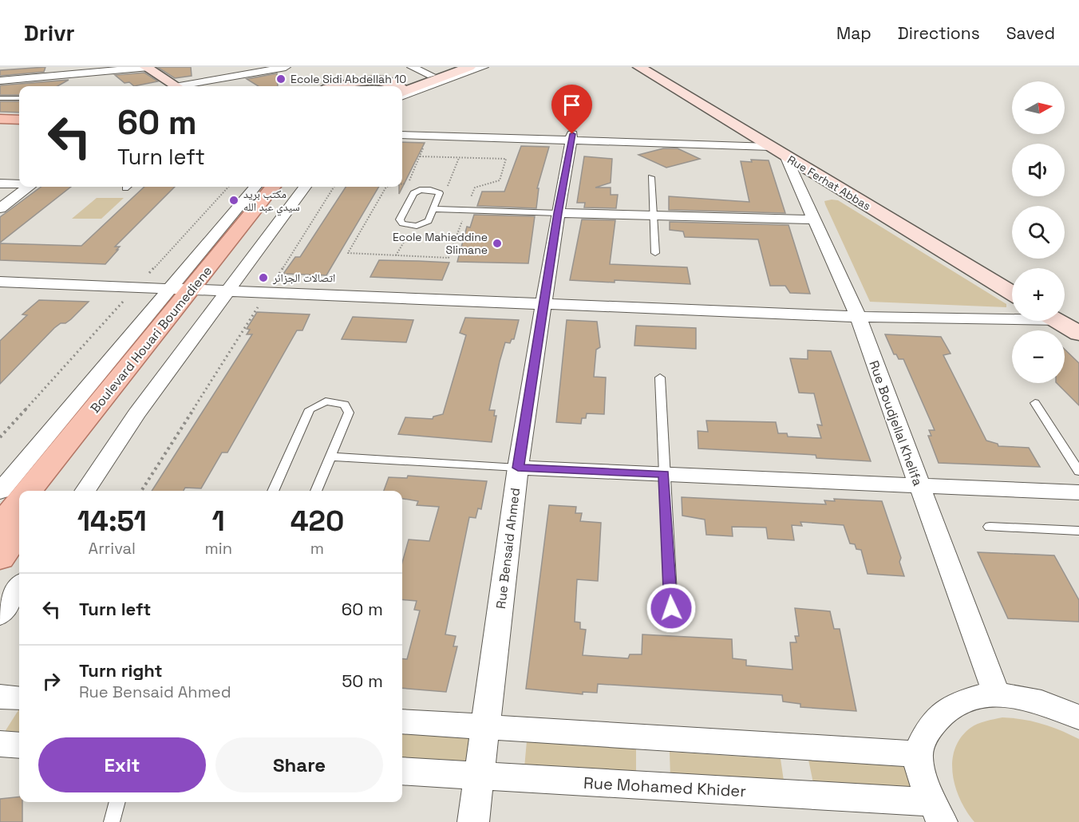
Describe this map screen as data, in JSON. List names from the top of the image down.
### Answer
{
  "streets": {
    "main road": ["Boulevard Houari Boumediene"],
    "street": [
      "Rue Ferhat Abbas",
      "Rue Boudjellal Khelifa",
      "Rue Bensaid Ahmed",
      "Rue Mohamed Khider"
    ]
  },
  "crossings": [
    ["Rue Ferhat Abbas", "Rue Boudjellal Khelifa"],
    ["Rue Bensaid Ahmed", "Rue Mohamed Khider"]
  ],
  "places": [
    "Ecole Sidi Abdellah 10",
    "مكتب بريد سيدي عبد الله",
    "Ecole Mahieddine Slimane",
    "اتصالات الجزائر"
  ],
  "north": "right",
  "page": {
    "header": "Drivr",
    "nav": ["Map", "Directions", "Saved"],
    "map_buttons": ["+", "−"],
    "turn": ["60 m", "Turn left"],
    "eta": [
      "14:51",
      "Arrival",
      "1",
      "min",
      "420",
      "m"
    ],
    "list": [
      {
        "name": "Turn left",
        "value": "60 m"
      },
      {
        "name": "Turn right",
        "note": "Rue Bensaid Ahmed",
        "value": "50 m"
      }
    ],
    "buttons": ["Exit", "Share"]
  }
}
